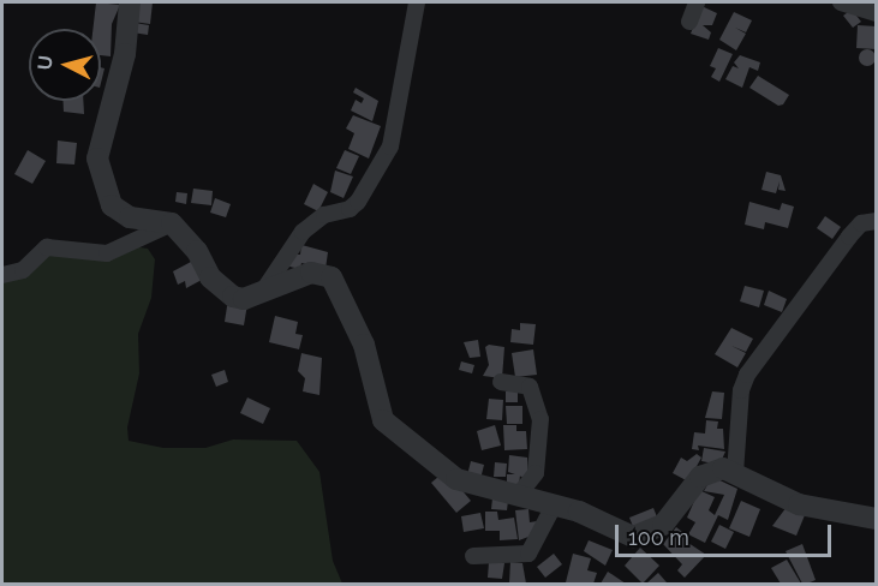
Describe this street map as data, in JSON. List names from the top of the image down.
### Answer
{
  "scale_bar": "100 m",
  "north": "left"
}
